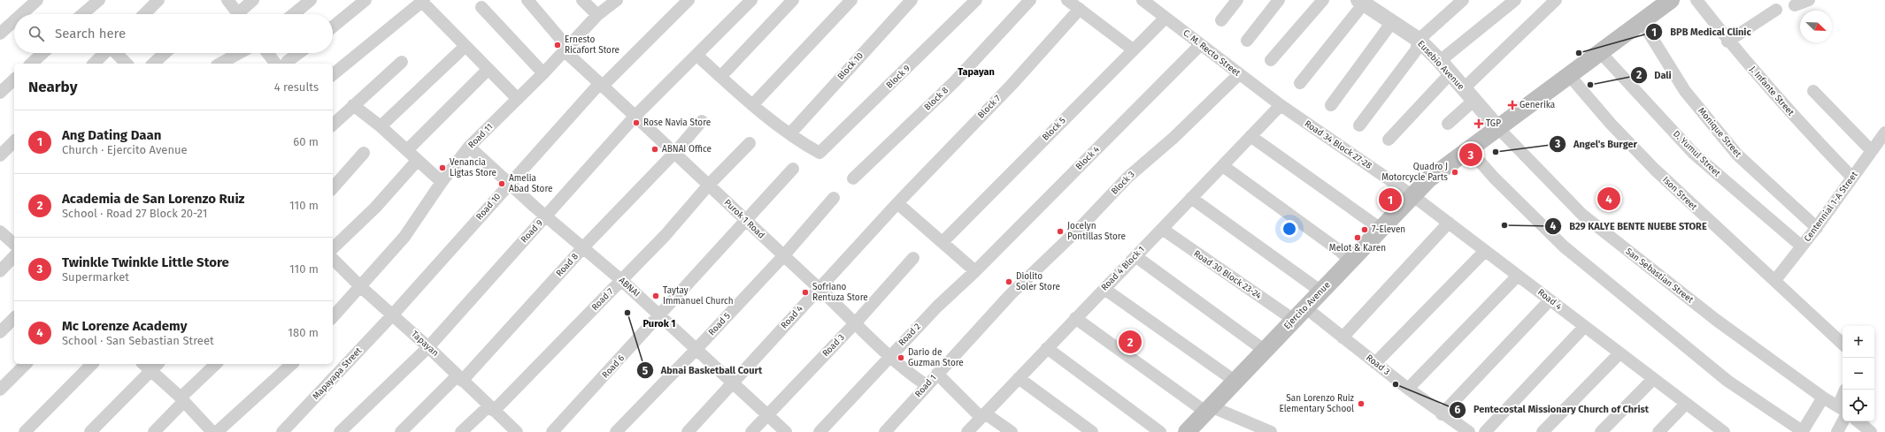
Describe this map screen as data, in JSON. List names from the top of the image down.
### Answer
{
  "streets": {
    "main road": ["Ejercito Avenue"],
    "street": [
      "C. M. Recto Street",
      "Eusebio Avenue",
      "Block 10",
      "Block 9",
      "J. Infante Street",
      "Block 8",
      "Block 7",
      "Block 5",
      "Monique Street",
      "Road 11",
      "Road 34 Block 27-28",
      "D. Yumul Street",
      "Block 4",
      "Block 3",
      "Ison Street",
      "Road 10",
      "Centennial 1-A Street",
      "Purok 1 Road",
      "Road 9",
      "Road 8",
      "Road 4 Block 1",
      "Road 30 Block 23-24",
      "San Sebastian Street",
      "ABNAI",
      "Road 7",
      "Road 4",
      "Road 5",
      "Road 2",
      "Tapayan",
      "Road 3",
      "Road 6",
      "Mapayapa Street",
      "Road 1"
    ]
  },
  "crossings": [
    ["C. M. Recto Street", "Block 5"],
    ["C. M. Recto Street", "Road 34 Block 27-28"],
    ["C. M. Recto Street", "Block 4"],
    ["C. M. Recto Street", "Block 3"],
    ["C. M. Recto Street", "Road 4 Block 1"],
    ["Eusebio Avenue", "San Sebastian Street"],
    ["Eusebio Avenue", "Ejercito Avenue"],
    ["Block 10", "Block 9"],
    ["J. Infante Street", "Centennial 1-A Street"],
    ["Block 7", "Road 4"],
    ["Monique Street", "Centennial 1-A Street"],
    ["Monique Street", "Ejercito Avenue"],
    ["Road 11", "Purok 1 Road"],
    ["Road 11", "ABNAI"],
    ["Road 11", "Tapayan"],
    ["Road 34 Block 27-28", "Road 4 Block 1"],
    ["Road 34 Block 27-28", "Road 4"],
    ["Road 34 Block 27-28", "Ejercito Avenue"],
    ["D. Yumul Street", "Centennial 1-A Street"],
    ["D. Yumul Street", "Ejercito Avenue"],
    ["Block 4", "Road 2"],
    ["Block 3", "Road 1"],
    ["Ison Street", "Centennial 1-A Street"],
    ["Ison Street", "Ejercito Avenue"],
    ["Road 10", "Purok 1 Road"],
    ["Road 10", "ABNAI"],
    ["Road 10", "Tapayan"],
    ["Road 10", "Mapayapa Street"],
    ["Purok 1 Road", "Road 9"],
    ["Purok 1 Road", "Road 8"],
    ["Purok 1 Road", "Road 7"],
    ["Purok 1 Road", "Road 4"],
    ["Purok 1 Road", "Road 5"],
    ["Purok 1 Road", "Road 2"],
    ["Purok 1 Road", "Road 3"],
    ["Purok 1 Road", "Road 6"],
    ["Purok 1 Road", "Road 1"],
    ["Road 9", "ABNAI"],
    ["Road 9", "Tapayan"],
    ["Road 8", "ABNAI"],
    ["Road 8", "Tapayan"],
    ["Road 4 Block 1", "Road 30 Block 23-24"],
    ["Road 30 Block 23-24", "Ejercito Avenue"],
    ["Road 30 Block 23-24", "Road 3"],
    ["San Sebastian Street", "Ejercito Avenue"],
    ["ABNAI", "Road 7"],
    ["ABNAI", "Road 4"],
    ["ABNAI", "Road 5"],
    ["ABNAI", "Road 3"],
    ["ABNAI", "Road 6"],
    ["Road 7", "Tapayan"],
    ["Road 4", "Ejercito Avenue"],
    ["Ejercito Avenue", "Road 3"],
    ["Tapayan", "Mapayapa Street"]
  ],
  "districts": ["Tapayan", "Purok 1"],
  "places": {
    "other": [
      "Ernesto Ricafort Store",
      "BPB Medical Clinic",
      "Dali",
      "Rose Navia Store",
      "ABNAI Office",
      "Angel's Burger",
      "Venancia Ligtas Store",
      "Quadro J Motorcycle Parts",
      "Amelia Abad Store",
      "B29 KALYE BENTE NUEBE STORE",
      "7-Eleven",
      "Jocelyn Pontillas Store",
      "Melot & Karen",
      "Diolito Soler Store",
      "Sofriano Rentuza Store",
      "Taytay Immanuel Church",
      "Abnai Basketball Court",
      "Dario de Guzman Store",
      "Pentecostal Missionary Church of Christ",
      "San Lorenzo Ruiz Elementary School"
    ],
    "health": ["Generika", "TGP"]
  },
  "north": "bottom right",
  "page": {
    "search": "Search here",
    "heading": ["Nearby", "4 results"],
    "list": [
      {
        "mark": "1",
        "name": "Ang Dating Daan",
        "note": "Church · Ejercito Avenue",
        "value": "60 m"
      },
      {
        "mark": "2",
        "name": "Academia de San Lorenzo Ruiz",
        "note": "School · Road 27 Block 20-21",
        "value": "110 m"
      },
      {
        "mark": "3",
        "name": "Twinkle Twinkle Little Store",
        "note": "Supermarket",
        "value": "110 m"
      },
      {
        "mark": "4",
        "name": "Mc Lorenze Academy",
        "note": "School · San Sebastian Street",
        "value": "180 m"
      }
    ],
    "pins": [
      "3",
      "4",
      "1",
      "2"
    ],
    "map_buttons": ["+", "−"]
  }
}
